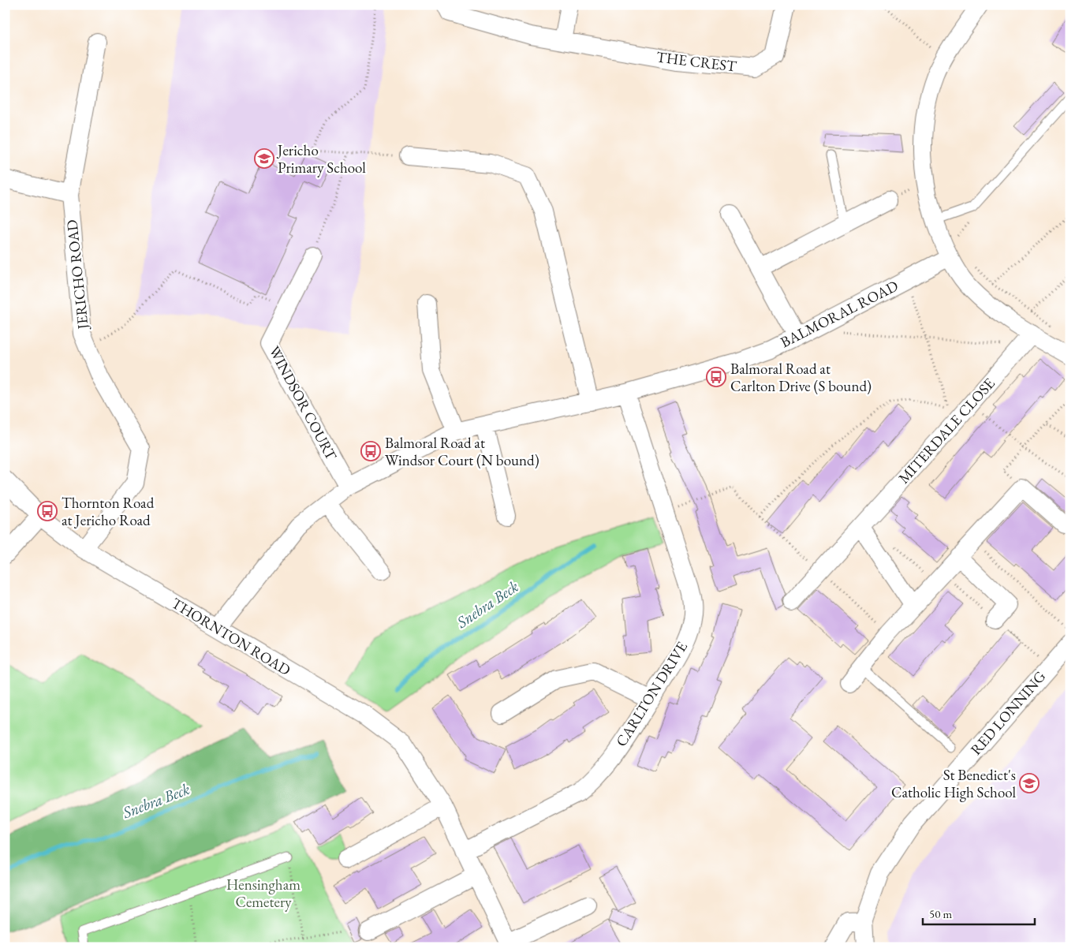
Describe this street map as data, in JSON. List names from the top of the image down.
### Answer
{
  "streets": {
    "street": [
      "THE CREST",
      "JERICHO ROAD",
      "BALMORAL ROAD",
      "WINDSOR COURT",
      "MITERDALE CLOSE",
      "THORNTON ROAD",
      "CARLTON DRIVE",
      "RED LONNING"
    ]
  },
  "crossings": [
    ["JERICHO ROAD", "THORNTON ROAD"],
    ["BALMORAL ROAD", "WINDSOR COURT"],
    ["BALMORAL ROAD", "THORNTON ROAD"],
    ["BALMORAL ROAD", "CARLTON DRIVE"],
    ["THORNTON ROAD", "CARLTON DRIVE"]
  ],
  "water": ["Snebra Beck"],
  "parks": ["Hensingham Cemetery"],
  "places": {
    "school or university": ["Jericho Primary School", "St Benedict's Catholic High School"],
    "bus stop": ["Balmoral Road at Carlton Drive (S bound)", "Balmoral Road at Windsor Court (N bound)", "Thornton Road at Jericho Road"]
  },
  "scale_bar": "50 m"
}
